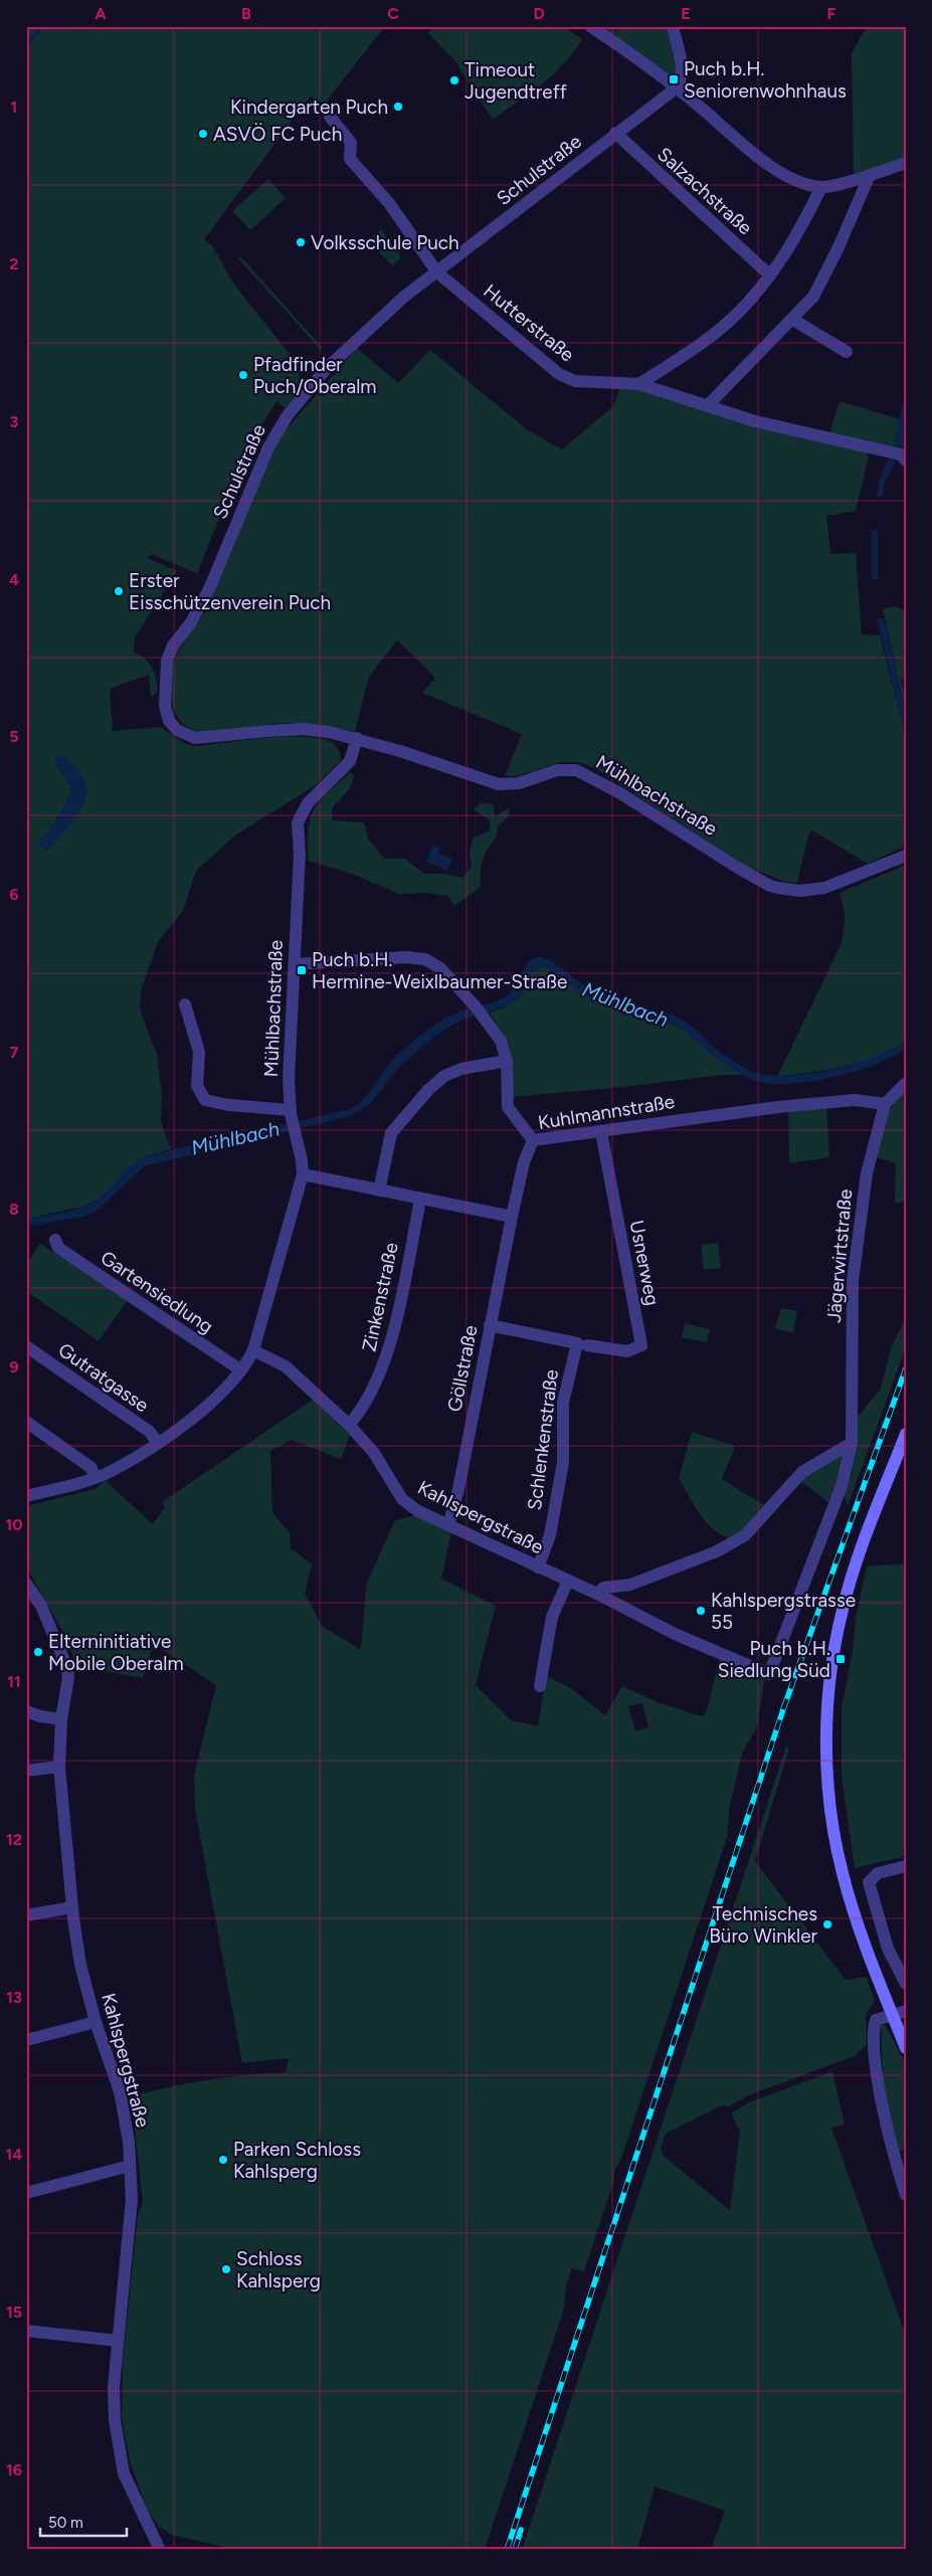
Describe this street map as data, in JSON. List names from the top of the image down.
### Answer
{
  "streets": {
    "street": [
      "Schulstraße",
      "Salzachstraße",
      "Hutterstraße",
      "Mühlbachstraße",
      "Kuhlmannstraße",
      "Jägerwirtstraße",
      "Usnerweg",
      "Gartensiedlung",
      "Zinkenstraße",
      "Göllstraße",
      "Gutratgasse",
      "Schlenkenstraße",
      "Kahlspergstraße"
    ]
  },
  "crossings": [
    ["Schulstraße", "Salzachstraße"],
    ["Schulstraße", "Hutterstraße"],
    ["Schulstraße", "Mühlbachstraße"],
    ["Kuhlmannstraße", "Jägerwirtstraße"],
    ["Kuhlmannstraße", "Usnerweg"],
    ["Kuhlmannstraße", "Göllstraße"],
    ["Jägerwirtstraße", "Kahlspergstraße"],
    ["Zinkenstraße", "Kahlspergstraße"],
    ["Göllstraße", "Schlenkenstraße"],
    ["Göllstraße", "Kahlspergstraße"],
    ["Schlenkenstraße", "Kahlspergstraße"]
  ],
  "water": ["Mühlbach"],
  "places": {
    "transit": ["Puch b.H. Seniorenwohnhaus", "Puch b.H. Hermine-Weixlbaumer-Straße", "Puch b.H. Siedlung Süd"],
    "other": [
      "Timeout Jugendtreff",
      "Kindergarten Puch",
      "ASVÖ FC Puch",
      "Volksschule Puch",
      "Pfadfinder Puch/Oberalm",
      "Erster Eisschützenverein Puch",
      "Kahlspergstrasse 55",
      "Elterninitiative Mobile Oberalm",
      "Technisches Büro Winkler",
      "Parken Schloss Kahlsperg",
      "Schloss Kahlsperg"
    ]
  },
  "scale_bar": "50 m",
  "grid": {
    "columns": [
      "A",
      "B",
      "C",
      "D",
      "E",
      "F"
    ],
    "rows": [
      "1",
      "2",
      "3",
      "4",
      "5",
      "6",
      "7",
      "8",
      "9",
      "10",
      "11",
      "12",
      "13",
      "14",
      "15",
      "16"
    ]
  }
}
